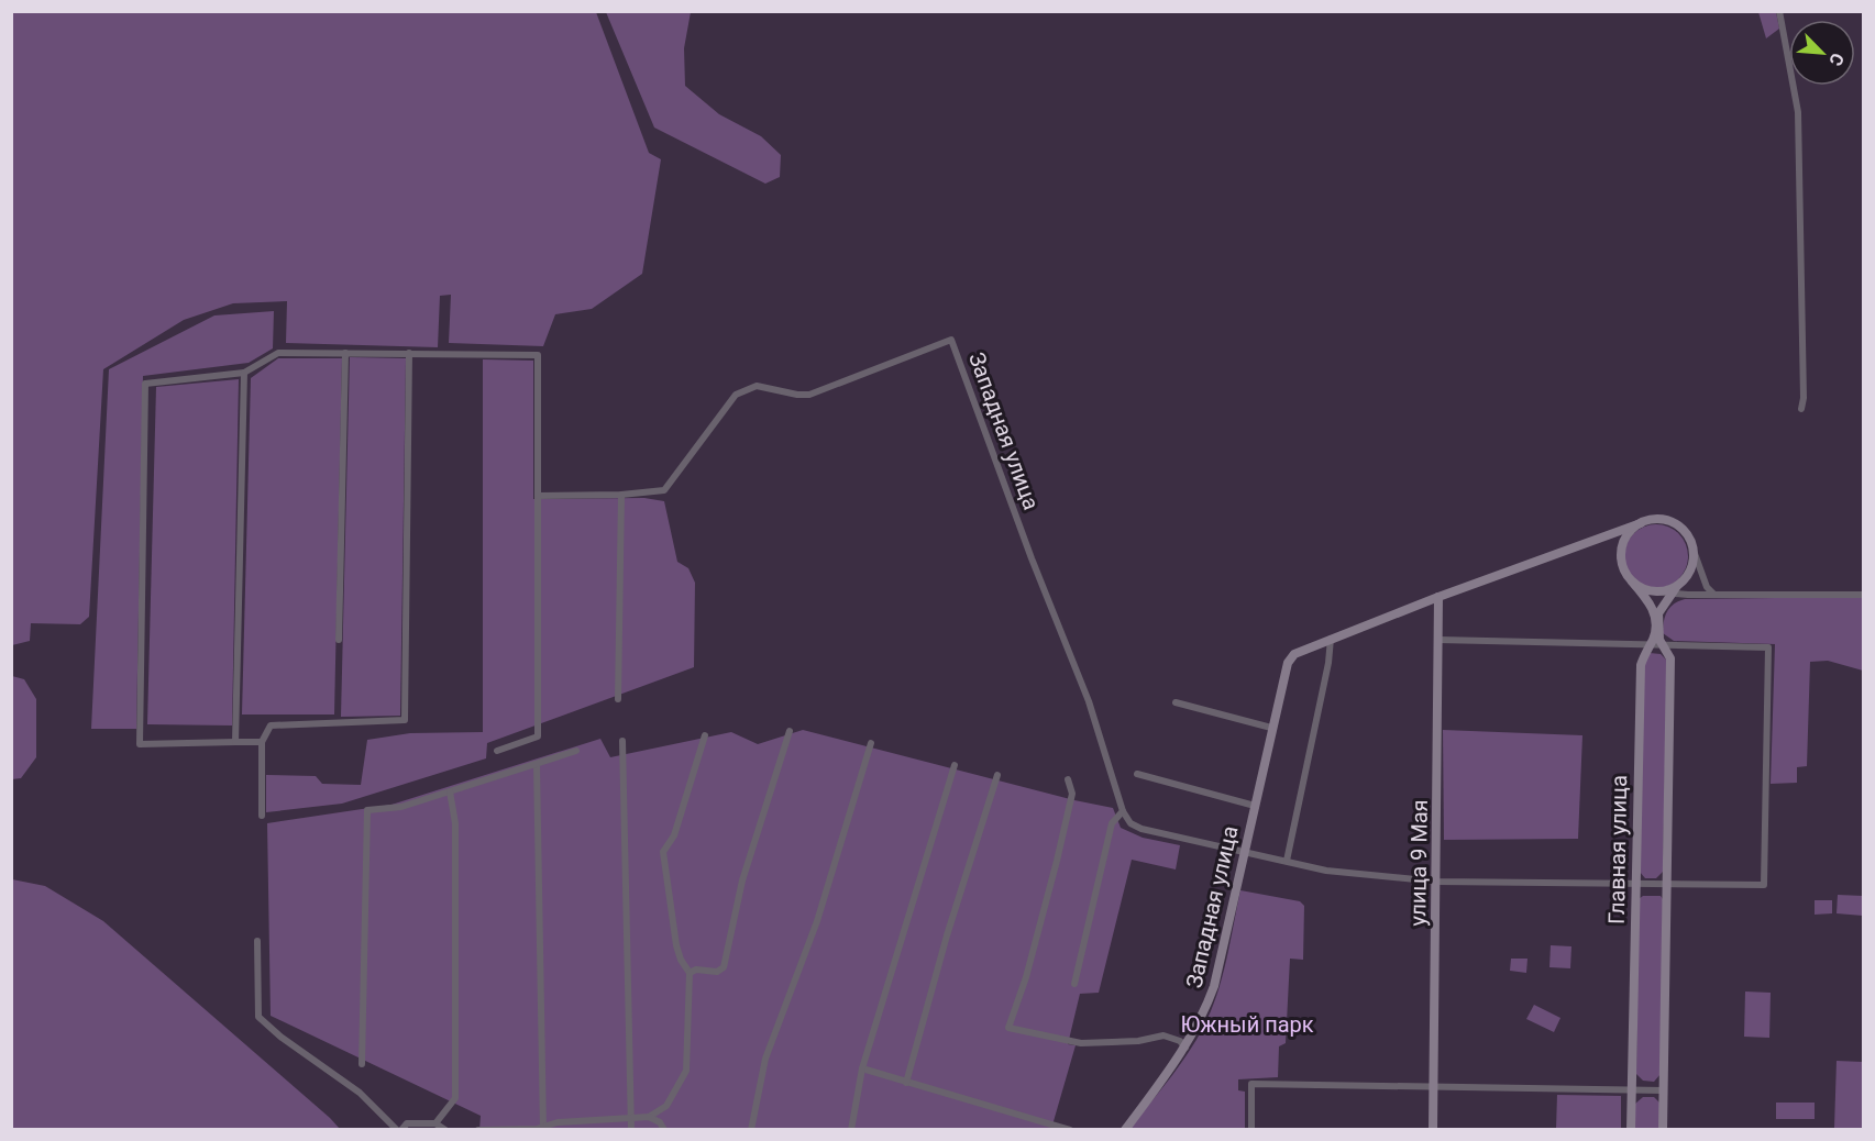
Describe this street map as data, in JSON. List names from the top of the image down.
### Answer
{
  "streets": {
    "street": ["Западная улица", "Главная улица", "улица 9 Мая"]
  },
  "crossings": [
    ["Западная улица", "Главная улица"],
    ["Западная улица", "улица 9 Мая"]
  ],
  "parks": ["Южный парк"],
  "north": "bottom right"
}
